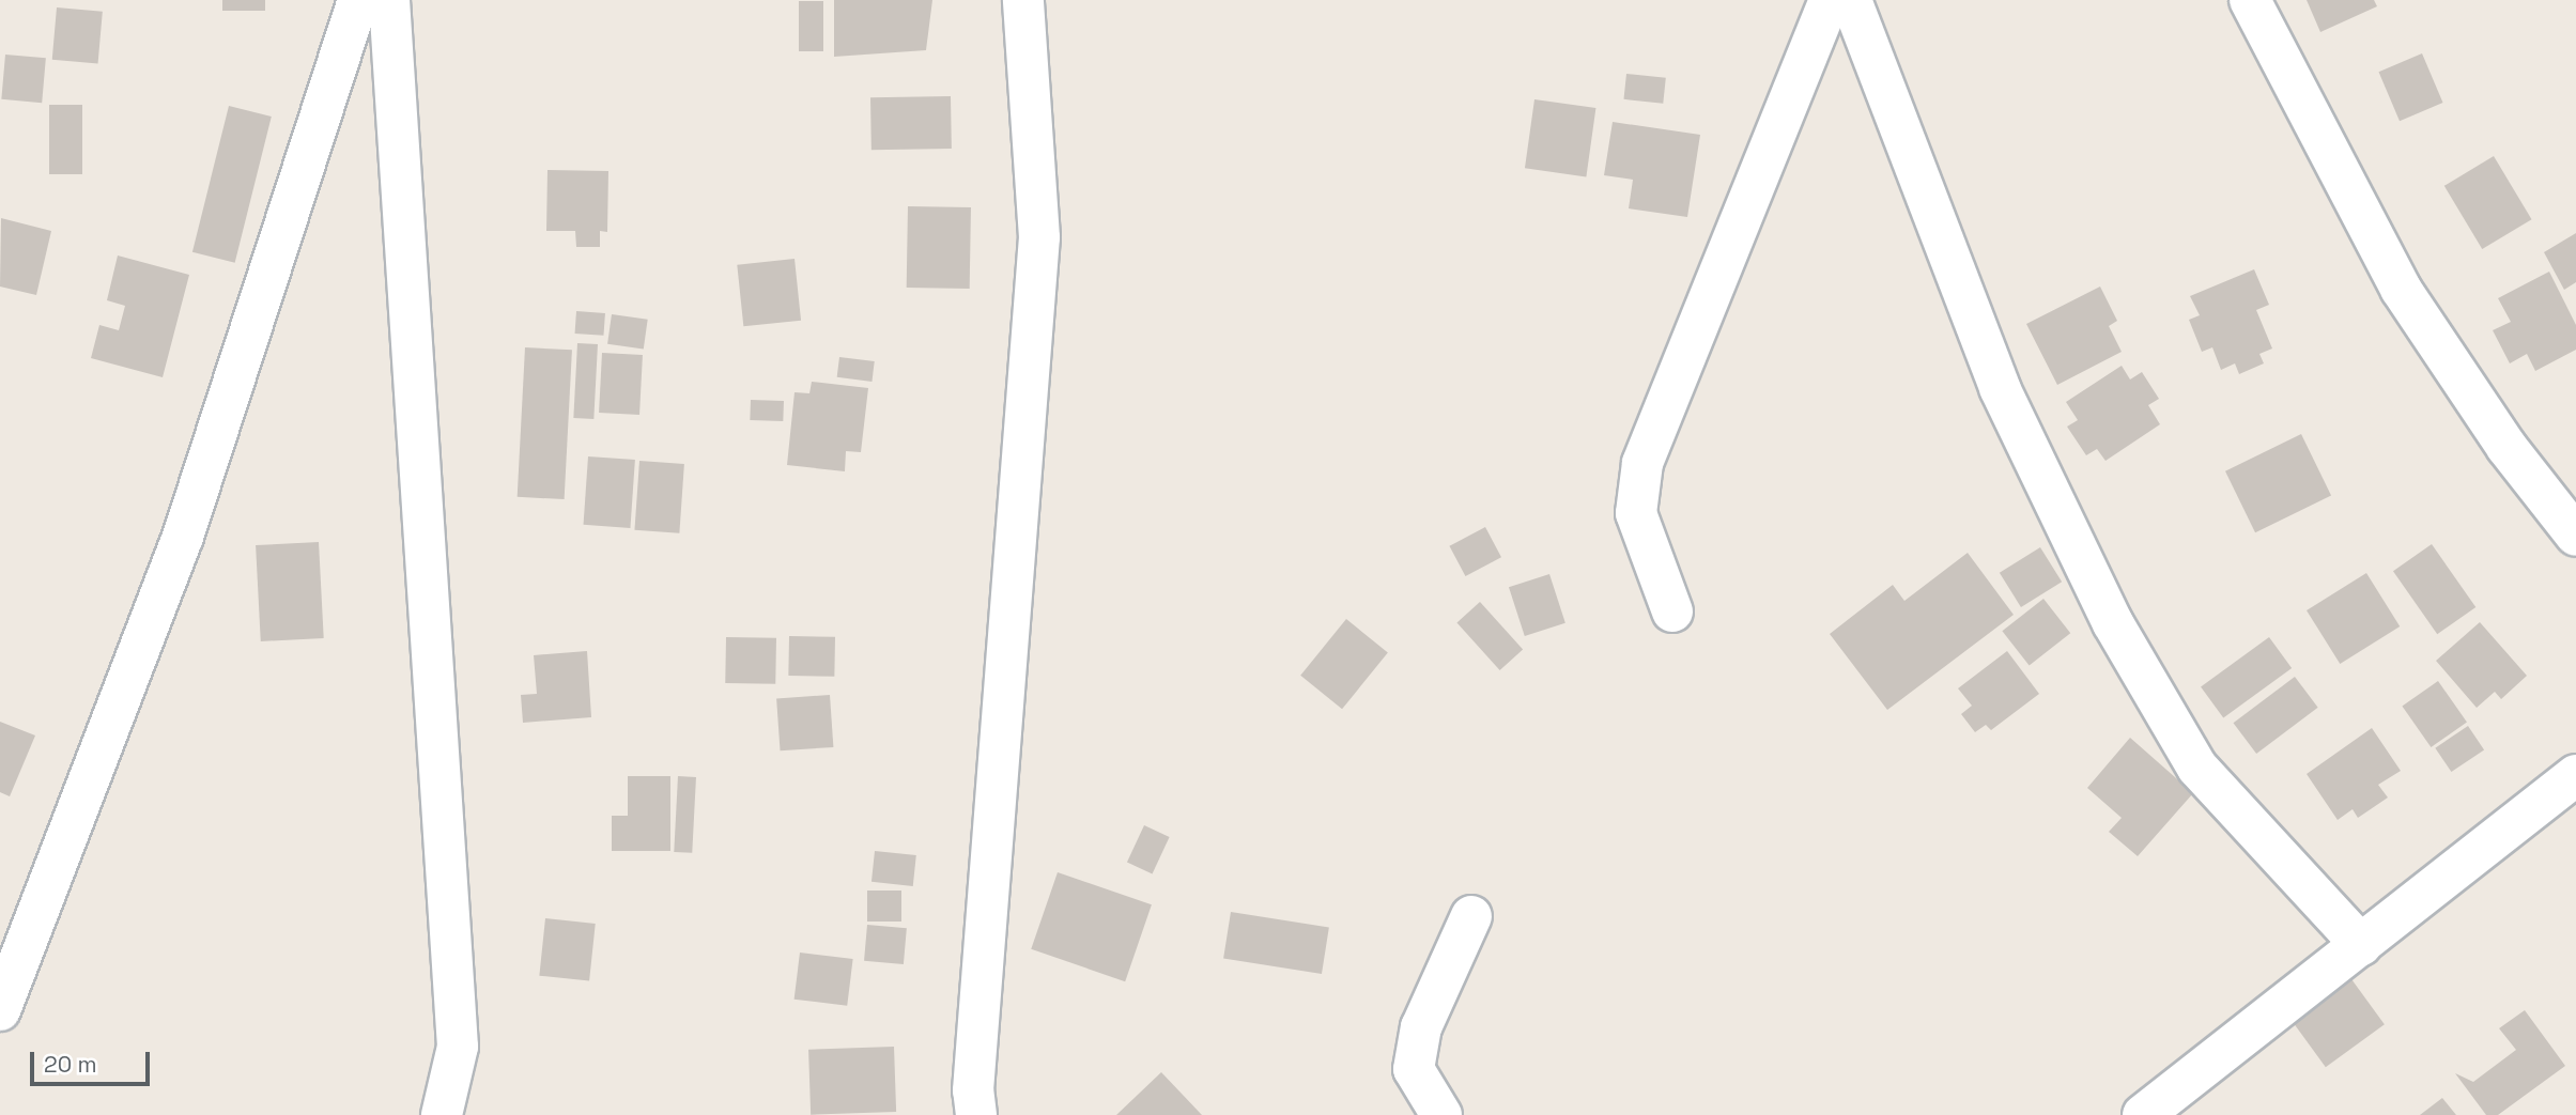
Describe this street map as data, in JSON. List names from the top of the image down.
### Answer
{
  "scale_bar": "20 m"
}
